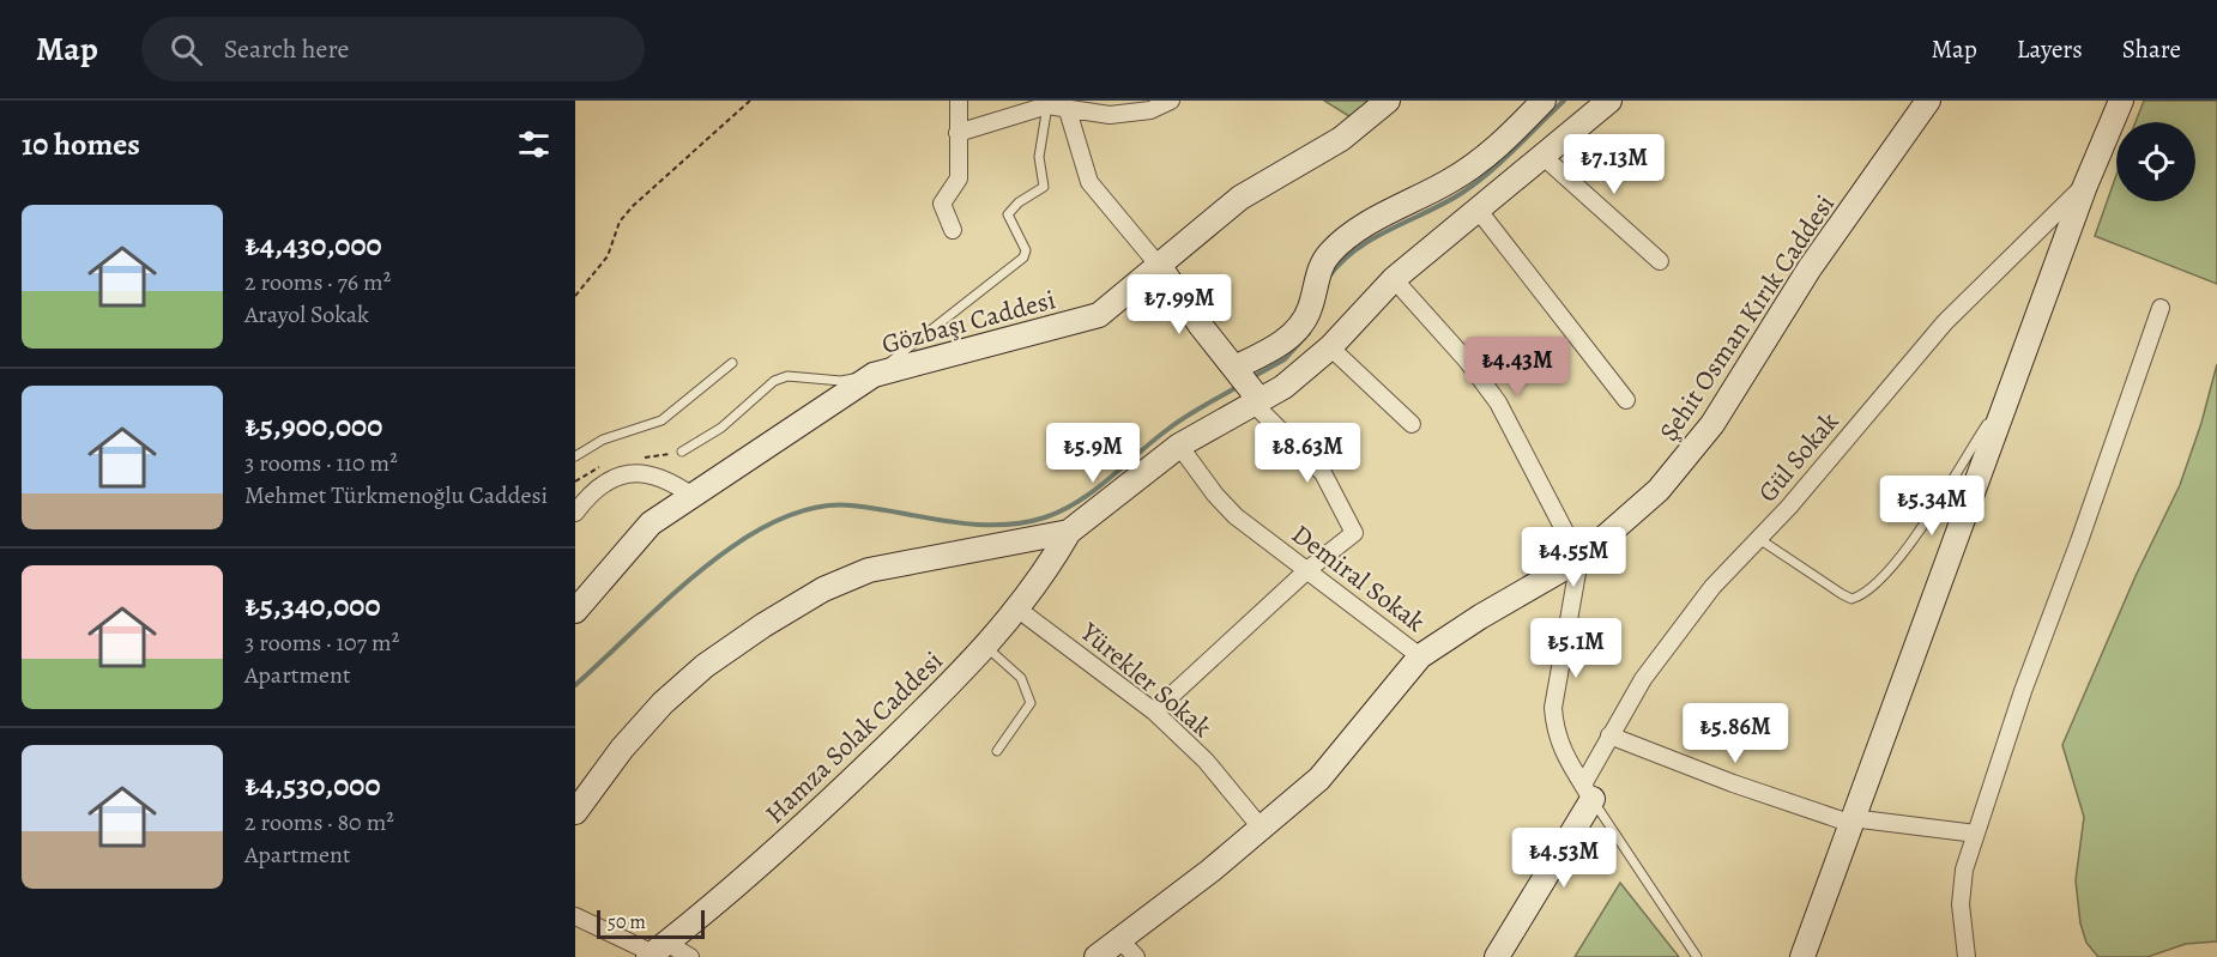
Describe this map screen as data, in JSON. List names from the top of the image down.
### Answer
{
  "streets": {
    "street": [
      "Şehit Osman Kırık Caddesi",
      "Gözbaşı Caddesi",
      "Gül Sokak",
      "Demiral Sokak",
      "Yürekler Sokak",
      "Hamza Solak Caddesi"
    ]
  },
  "crossings": [
    ["Şehit Osman Kırık Caddesi", "Demiral Sokak"],
    ["Şehit Osman Kırık Caddesi", "Yürekler Sokak"],
    ["Yürekler Sokak", "Hamza Solak Caddesi"]
  ],
  "scale_bar": "50 m",
  "page": {
    "header": "Map",
    "search": "Search here",
    "nav": ["Map", "Layers", "Share"],
    "heading": "10 homes",
    "price": [
      "₺7.13M",
      "₺7.99M",
      "₺4.43M",
      "₺5.9M",
      "₺8.63M",
      "₺5.34M",
      "₺4.55M",
      "₺5.1M",
      "₺5.86M",
      "₺4.53M"
    ],
    "list": [
      {
        "name": "₺4,430,000",
        "note": "2 rooms · 76 m² · Arayol Sokak"
      },
      {
        "name": "₺5,900,000",
        "note": "3 rooms · 110 m² · Mehmet Türkmenoğlu Caddesi"
      },
      {
        "name": "₺5,340,000",
        "note": "3 rooms · 107 m² · Apartment"
      },
      {
        "name": "₺4,530,000",
        "note": "2 rooms · 80 m² · Apartment"
      }
    ],
    "scale": "50 m"
  }
}
